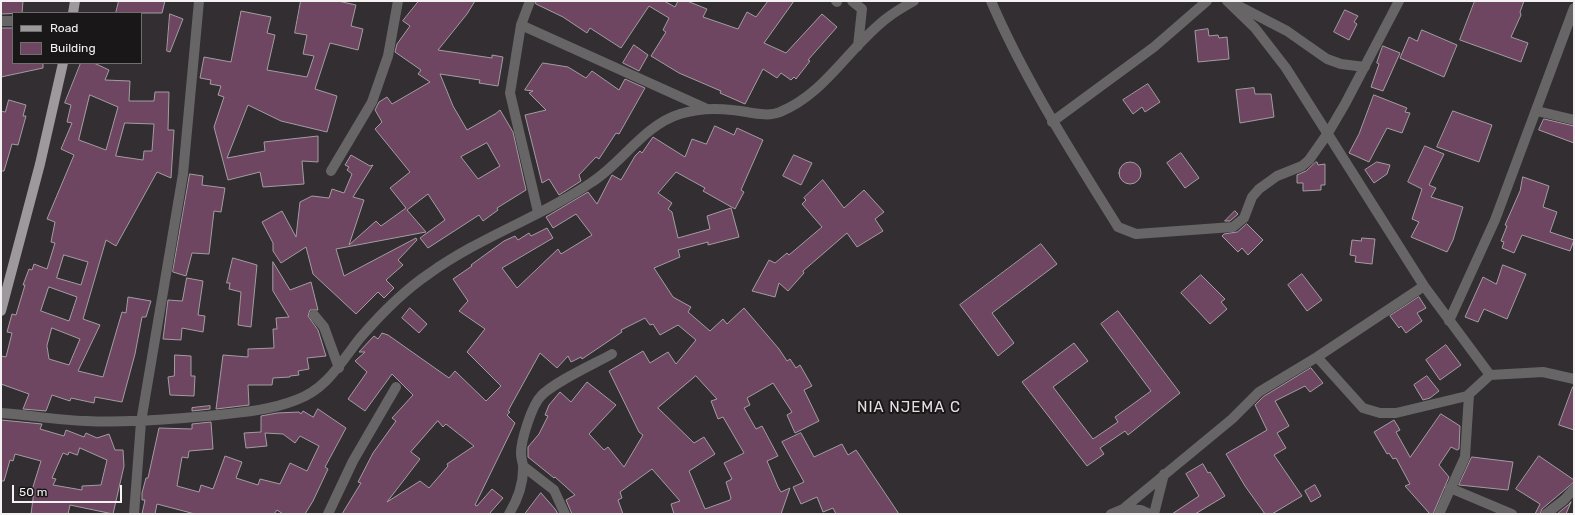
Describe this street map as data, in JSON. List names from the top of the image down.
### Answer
{
  "districts": ["NIA NJEMA C"],
  "legend": ["Road", "Building"],
  "scale_bar": "50 m"
}
